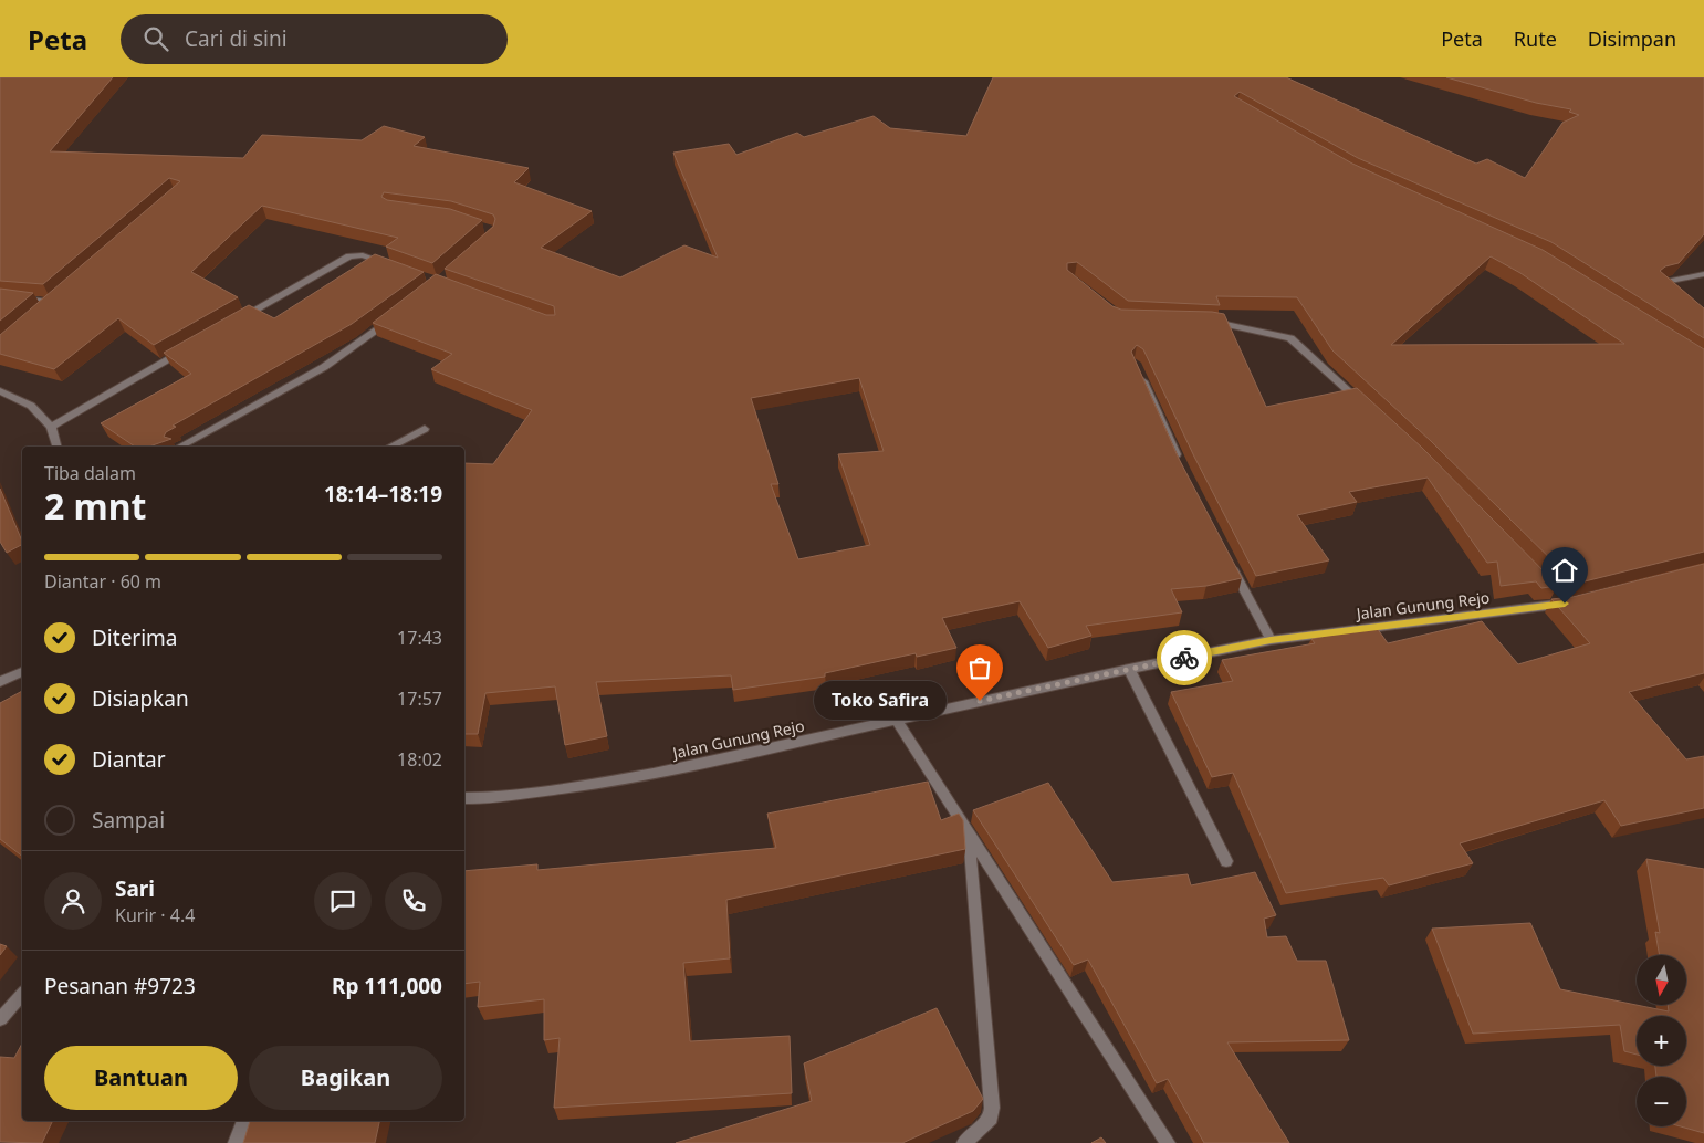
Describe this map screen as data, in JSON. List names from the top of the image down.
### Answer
{
  "streets": {
    "street": ["Jalan Gunung Rejo"]
  },
  "places": ["Toko Safira"],
  "north": "bottom",
  "page": {
    "header": "Peta",
    "search": "Cari di sini",
    "nav": ["Peta", "Rute", "Disimpan"],
    "heading": ["2 mnt", "Tiba dalam", "18:14–18:19"],
    "panel": [
      "Sari",
      "Kurir · 4.4",
      "Pesanan #9723",
      "Rp 111,000"
    ],
    "bar": "Diantar · 60 m",
    "list": [
      ["Diterima", "17:43"],
      ["Disiapkan", "17:57"],
      ["Diantar", "18:02"],
      "Sampai"
    ],
    "bubble": "Toko Safira",
    "map_buttons": ["+", "−"],
    "buttons": ["Bantuan", "Bagikan"]
  }
}
